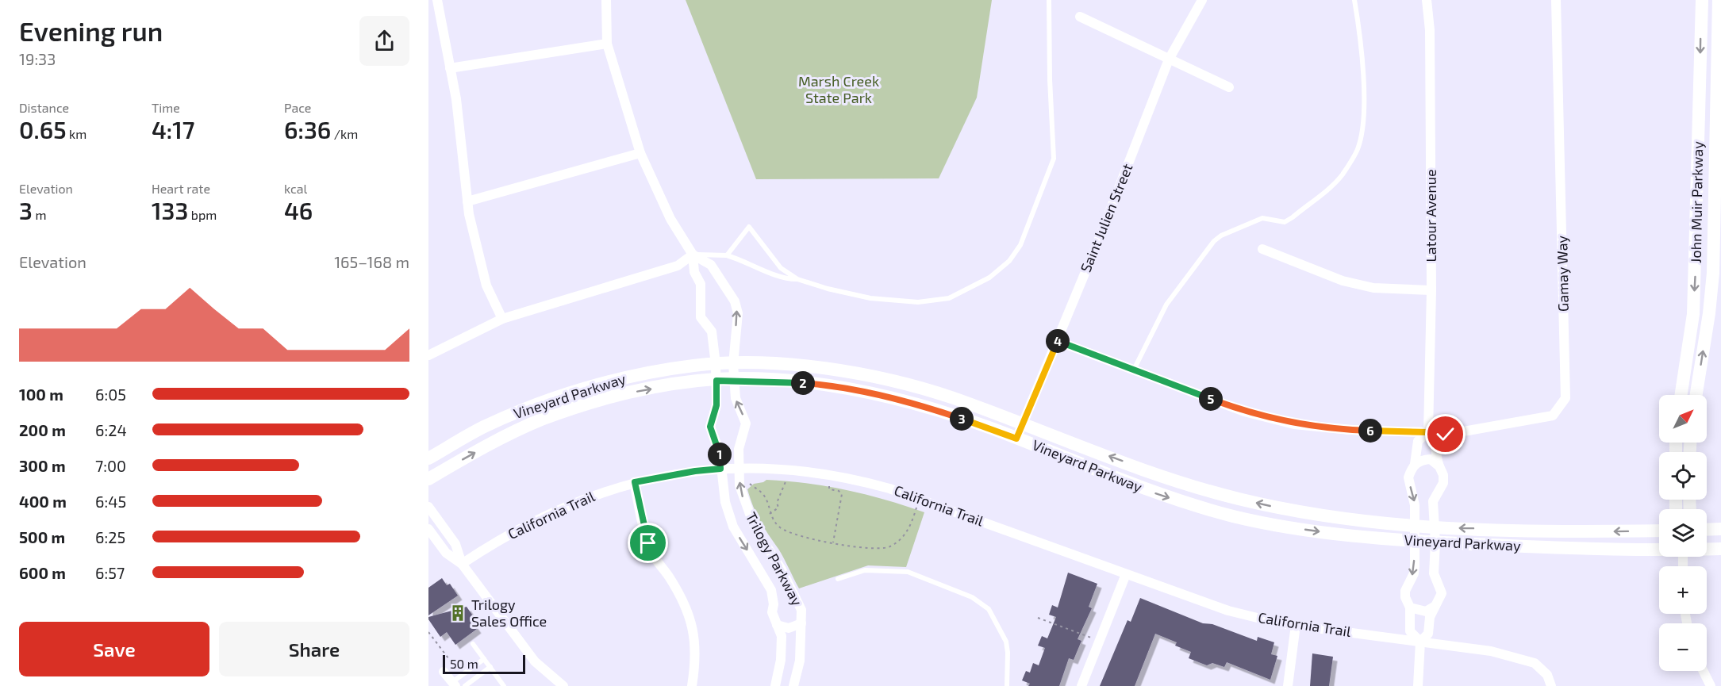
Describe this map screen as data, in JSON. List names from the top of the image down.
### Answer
{
  "streets": {
    "street": [
      "John Muir Parkway",
      "Latour Avenue",
      "Saint Julien Street",
      "Gamay Way",
      "Vineyard Parkway",
      "California Trail",
      "Trilogy Parkway"
    ]
  },
  "crossings": [
    ["Latour Avenue", "Gamay Way"],
    ["Latour Avenue", "Vineyard Parkway"],
    ["Latour Avenue", "California Trail"],
    ["Saint Julien Street", "Gamay Way"],
    ["Saint Julien Street", "Vineyard Parkway"],
    ["Vineyard Parkway", "Trilogy Parkway"],
    ["California Trail", "Trilogy Parkway"]
  ],
  "parks": ["Marsh Creek State Park"],
  "places": {
    "building": ["Trilogy Sales Office"]
  },
  "scale_bar": "50 m",
  "north": "top right",
  "page": {
    "heading": ["Evening run", "19:33"],
    "stats": [
      ["Distance", "0.65 km"],
      ["Time", "4:17"],
      ["Pace", "6:36 /km"],
      ["Elevation", "3 m"],
      ["Heart rate", "133 bpm"],
      ["kcal", "46"]
    ],
    "chart": ["Elevation", "165–168 m"],
    "pins": [
      "4",
      "2",
      "5",
      "3",
      "6",
      "1"
    ],
    "list": [
      {
        "name": "100 m",
        "note": "6:05"
      },
      {
        "name": "200 m",
        "note": "6:24"
      },
      {
        "name": "300 m",
        "note": "7:00"
      },
      {
        "name": "400 m",
        "note": "6:45"
      },
      {
        "name": "500 m",
        "note": "6:25"
      },
      {
        "name": "600 m",
        "note": "6:57"
      }
    ],
    "map_buttons": ["+", "−"],
    "buttons": ["Save", "Share"],
    "scale": "50 m"
  }
}
